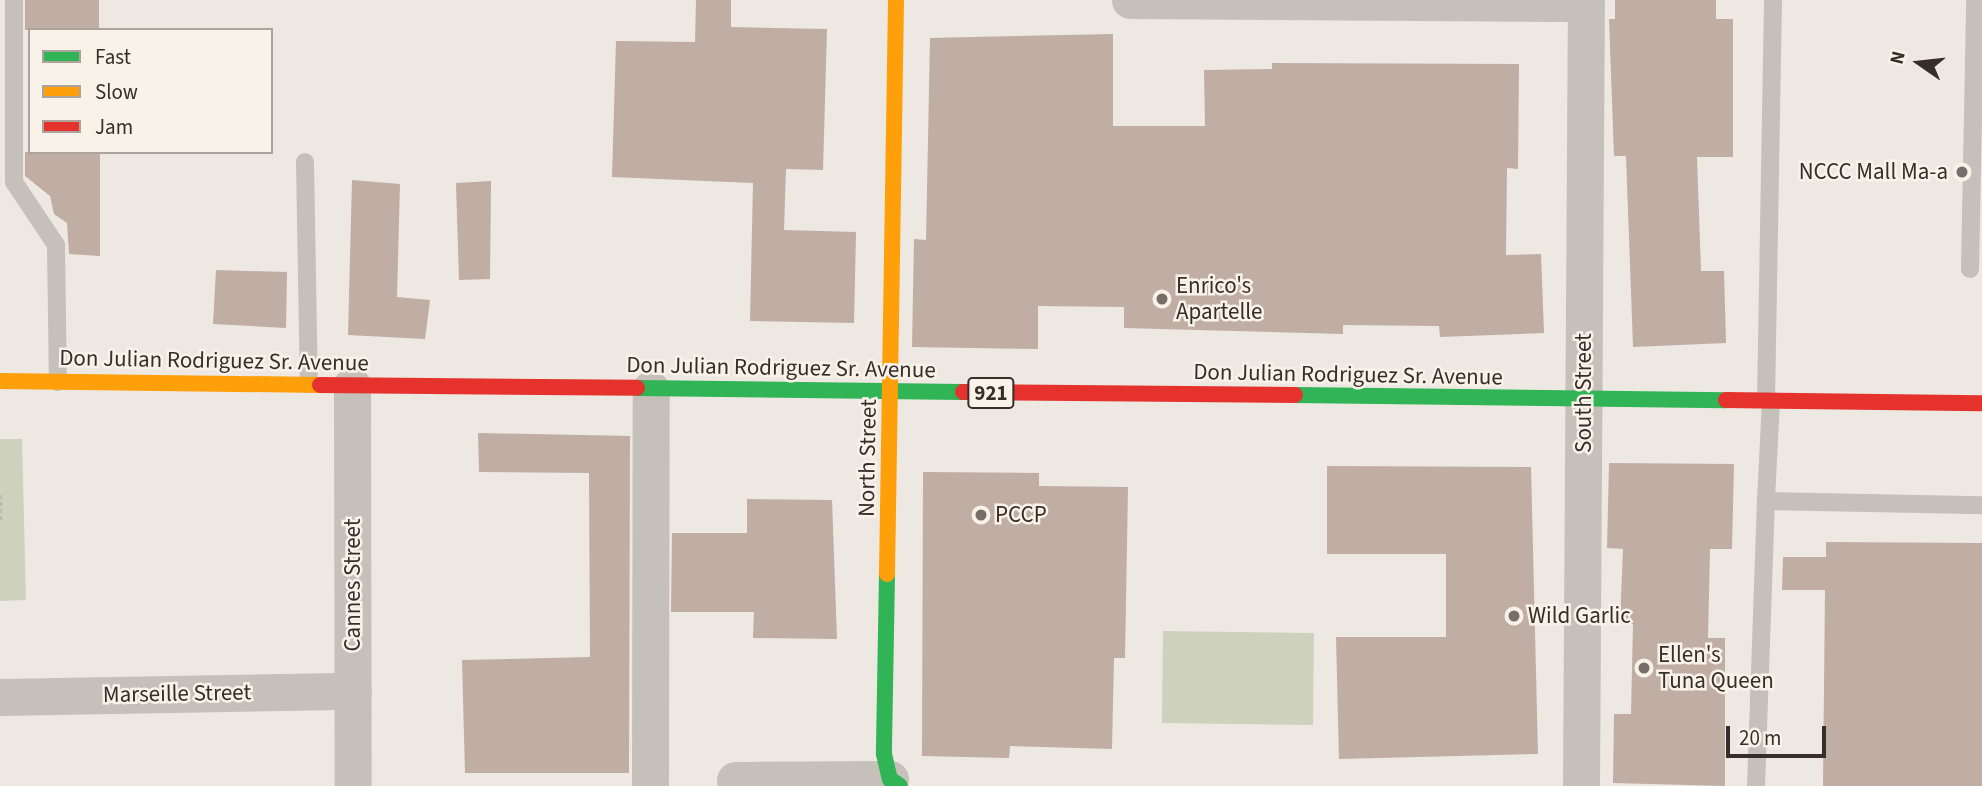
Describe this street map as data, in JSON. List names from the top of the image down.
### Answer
{
  "streets": {
    "main road": ["Don Julian Rodriguez Sr. Avenue", "921", "North Street"],
    "street": ["South Street", "Cannes Street", "Marseille Street"]
  },
  "crossings": [
    ["Don Julian Rodriguez Sr. Avenue", "South Street"],
    ["Don Julian Rodriguez Sr. Avenue", "North Street"],
    ["Don Julian Rodriguez Sr. Avenue", "Cannes Street"],
    ["Cannes Street", "Marseille Street"]
  ],
  "places": [
    "NCCC Mall Ma-a",
    "Enrico's Apartelle",
    "PCCP",
    "Wild Garlic",
    "Ellen's Tuna Queen"
  ],
  "legend": ["Fast", "Slow", "Jam"],
  "scale_bar": "20 m",
  "north": "left"
}
